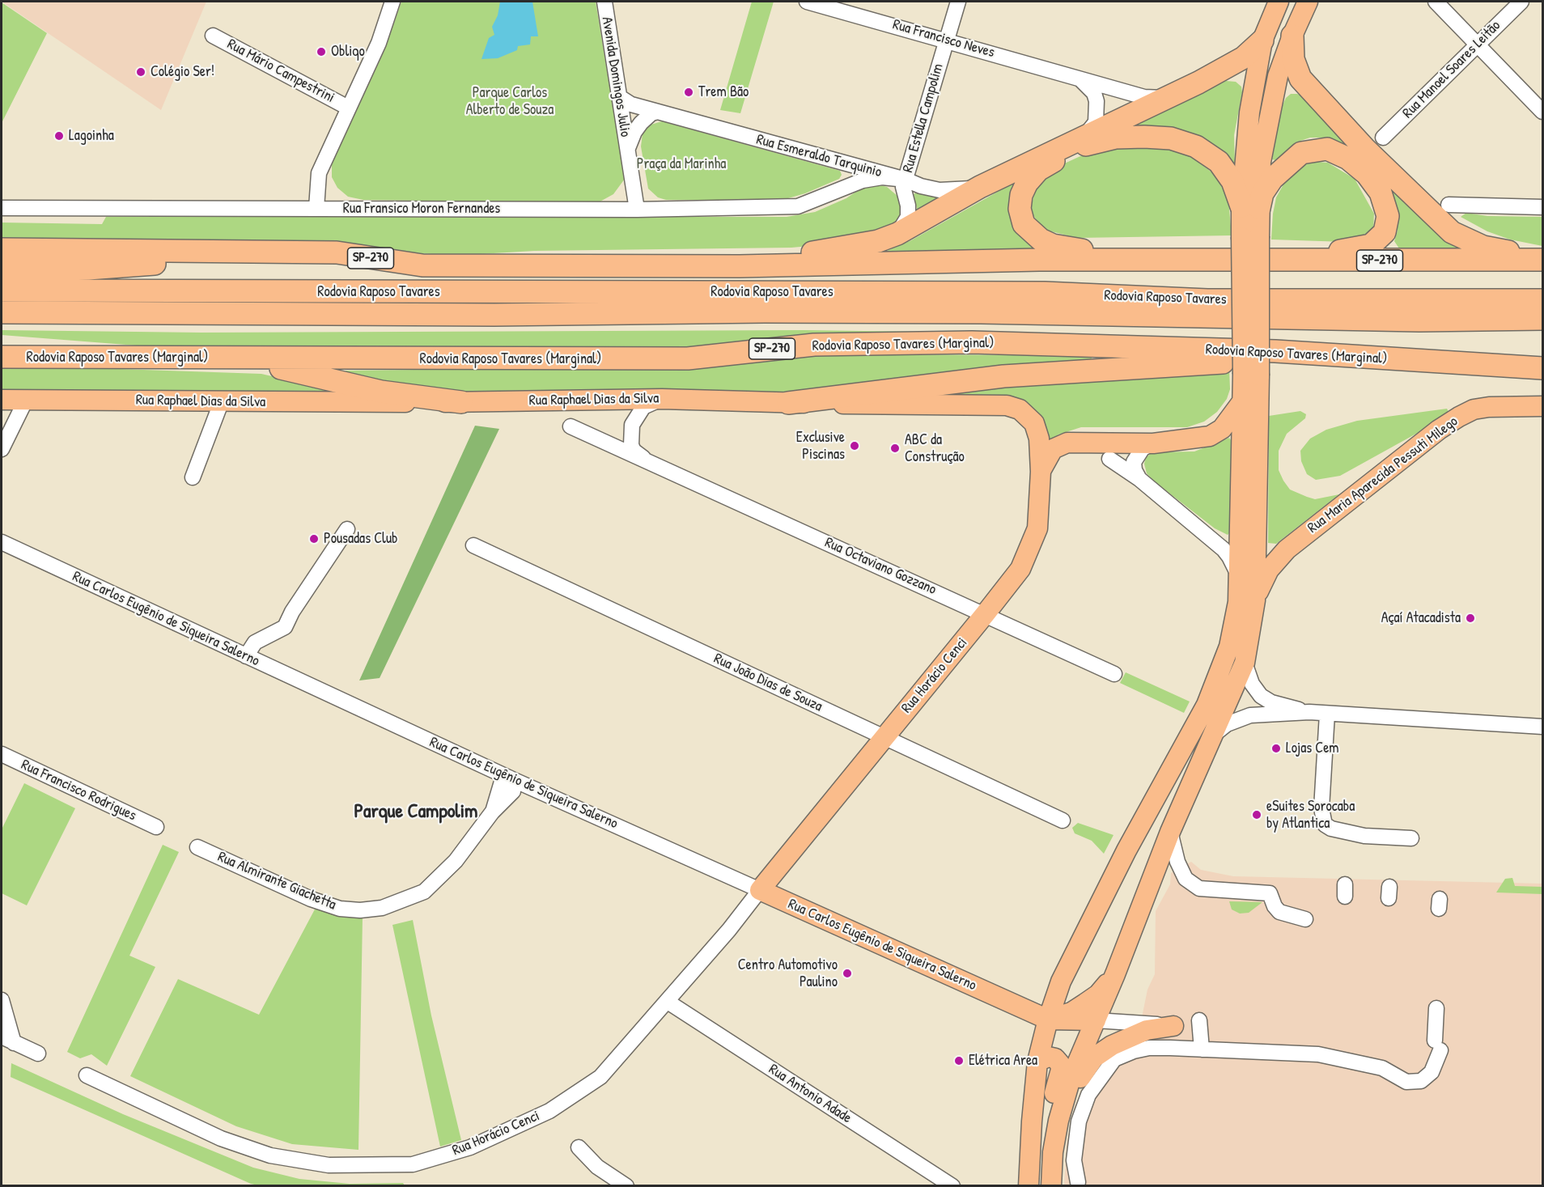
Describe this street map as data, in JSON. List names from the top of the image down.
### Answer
{
  "streets": {
    "highway": ["SP-270", "Rodovia Raposo Tavares", "Rodovia Raposo Tavares (Marginal)"],
    "main road": [
      "Rua Raphael Dias da Silva",
      "Rua Maria Aparecida Pessuti Milego",
      "Rua Carlos Eugênio de Siqueira Salerno",
      "Rua Horácio Cenci"
    ],
    "street": [
      "Rua Francisco Neves",
      "Rua Manoel Soares Leitão",
      "Rua Mário Campestrini",
      "Avenida Domingos Julio",
      "Rua Estella Campolim",
      "Rua Esmeraldo Tarquinio",
      "Rua Fransico Moron Fernandes",
      "Rua Octaviano Gozzano",
      "Rua João Dias de Souza",
      "Rua Francisco Rodrigues",
      "Rua Almirante Giachetta",
      "Rua Antonio Adade"
    ]
  },
  "crossings": [
    ["Rua Francisco Neves", "Rua Estella Campolim"],
    ["Avenida Domingos Julio", "Rua Esmeraldo Tarquinio"],
    ["Avenida Domingos Julio", "Rua Fransico Moron Fernandes"],
    ["Rua Estella Campolim", "Rua Esmeraldo Tarquinio"],
    ["Rua Estella Campolim", "Rua Fransico Moron Fernandes"],
    ["Rua Esmeraldo Tarquinio", "Rua Fransico Moron Fernandes"],
    ["Rua Raphael Dias da Silva", "Rua Octaviano Gozzano"],
    ["Rua Raphael Dias da Silva", "Rua Horácio Cenci"],
    ["Rua Octaviano Gozzano", "Rua Horácio Cenci"],
    ["Rua Carlos Eugênio de Siqueira Salerno", "Rua Horácio Cenci"],
    ["Rua Carlos Eugênio de Siqueira Salerno", "Rua Almirante Giachetta"],
    ["Rua Horácio Cenci", "Rua João Dias de Souza"],
    ["Rua Horácio Cenci", "Rua Antonio Adade"]
  ],
  "districts": ["Parque Campolim"],
  "parks": ["Parque Carlos Alberto de Souza", "Praça da Marinha"],
  "places": [
    "Obliqo",
    "Colégio Ser!",
    "Trem Bão",
    "Lagoinha",
    "Exclusive Piscinas",
    "ABC da Construção",
    "Pousadas Club",
    "Açaí Atacadista",
    "Lojas Cem",
    "eSuites Sorocaba by Atlantica",
    "Centro Automotivo Paulino",
    "Elétrica Area"
  ]
}
